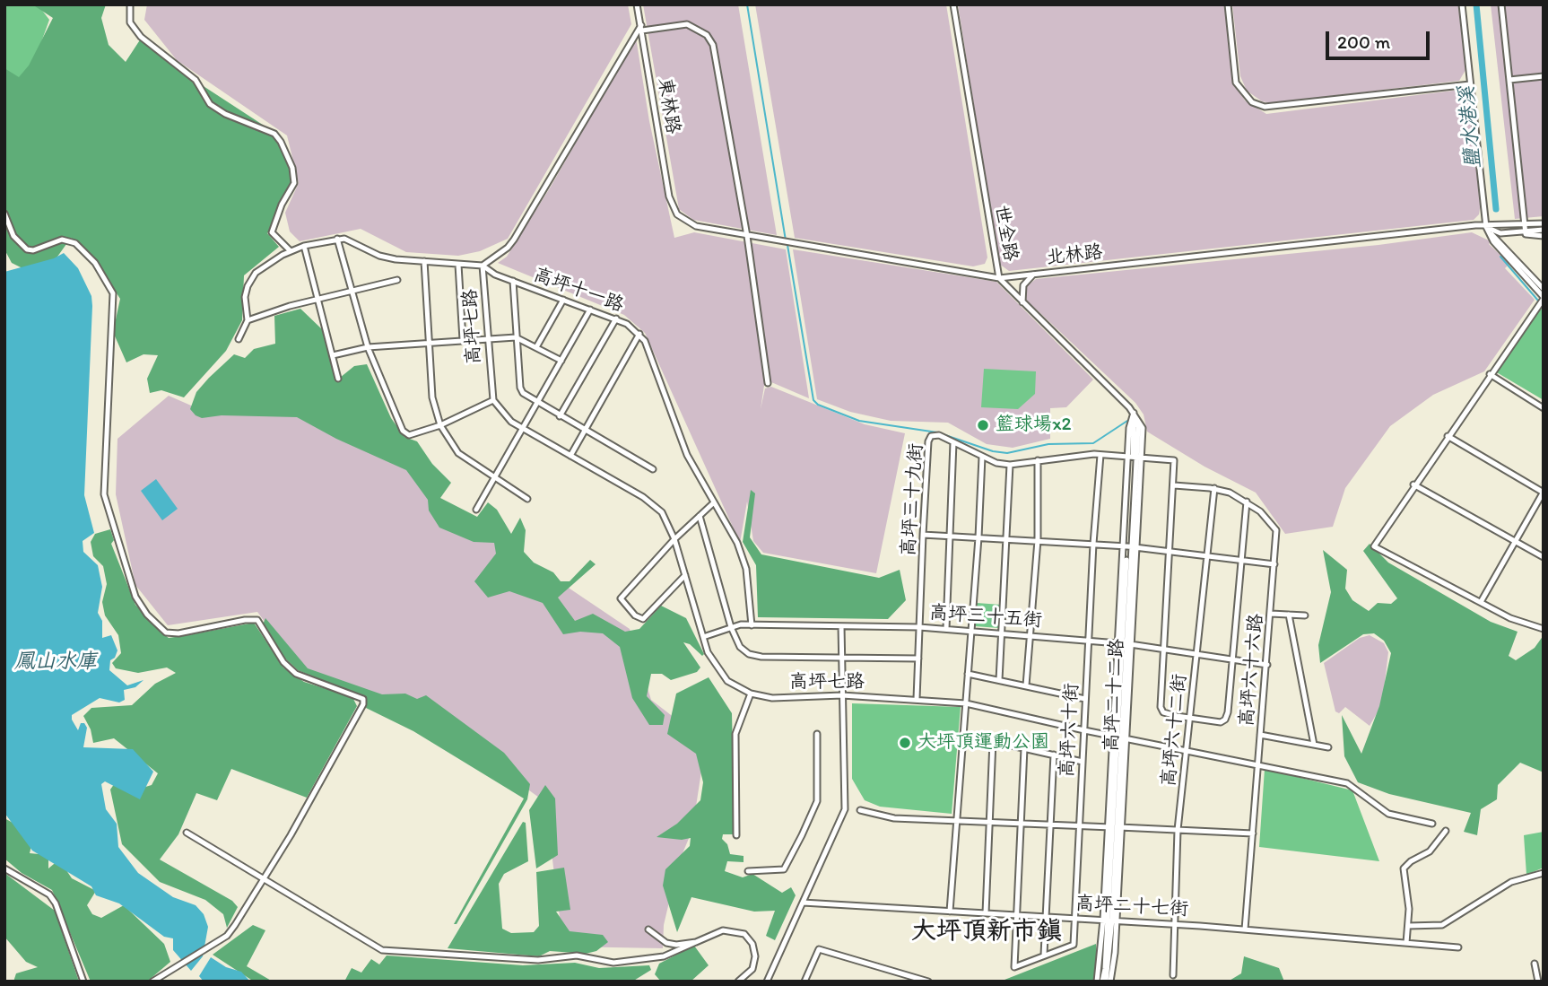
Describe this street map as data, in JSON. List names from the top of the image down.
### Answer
{
  "streets": {
    "street": [
      "東林路",
      "世全路",
      "北林路",
      "高坪十一路",
      "高坪七路",
      "高坪三十九街",
      "高坪三十五街",
      "高坪六十六路",
      "高坪二十二路",
      "高坪六十街",
      "高坪六十二街",
      "高坪二十七街"
    ]
  },
  "crossings": [
    ["東林路", "北林路"],
    ["世全路", "北林路"],
    ["世全路", "高坪二十二路"],
    ["高坪十一路", "高坪七路"],
    ["高坪十一路", "高坪三十五街"],
    ["高坪七路", "高坪三十九街"],
    ["高坪七路", "高坪三十五街"],
    ["高坪七路", "高坪六十六路"],
    ["高坪七路", "高坪二十二路"],
    ["高坪七路", "高坪六十街"],
    ["高坪七路", "高坪六十二街"],
    ["高坪三十九街", "高坪三十五街"],
    ["高坪三十九街", "高坪六十六路"],
    ["高坪三十九街", "高坪二十二路"],
    ["高坪三十九街", "高坪六十街"],
    ["高坪三十五街", "高坪六十六路"],
    ["高坪三十五街", "高坪二十二路"],
    ["高坪三十五街", "高坪六十街"],
    ["高坪三十五街", "高坪六十二街"],
    ["高坪六十六路", "高坪六十二街"],
    ["高坪六十六路", "高坪二十七街"],
    ["高坪二十二路", "高坪二十七街"],
    ["高坪六十街", "高坪二十七街"],
    ["高坪六十二街", "高坪二十七街"]
  ],
  "districts": ["大坪頂新市鎮"],
  "water": ["鹽水港溪", "鳳山水庫"],
  "places": ["籃球場x2", "大坪頂運動公園"],
  "scale_bar": "200 m"
}
